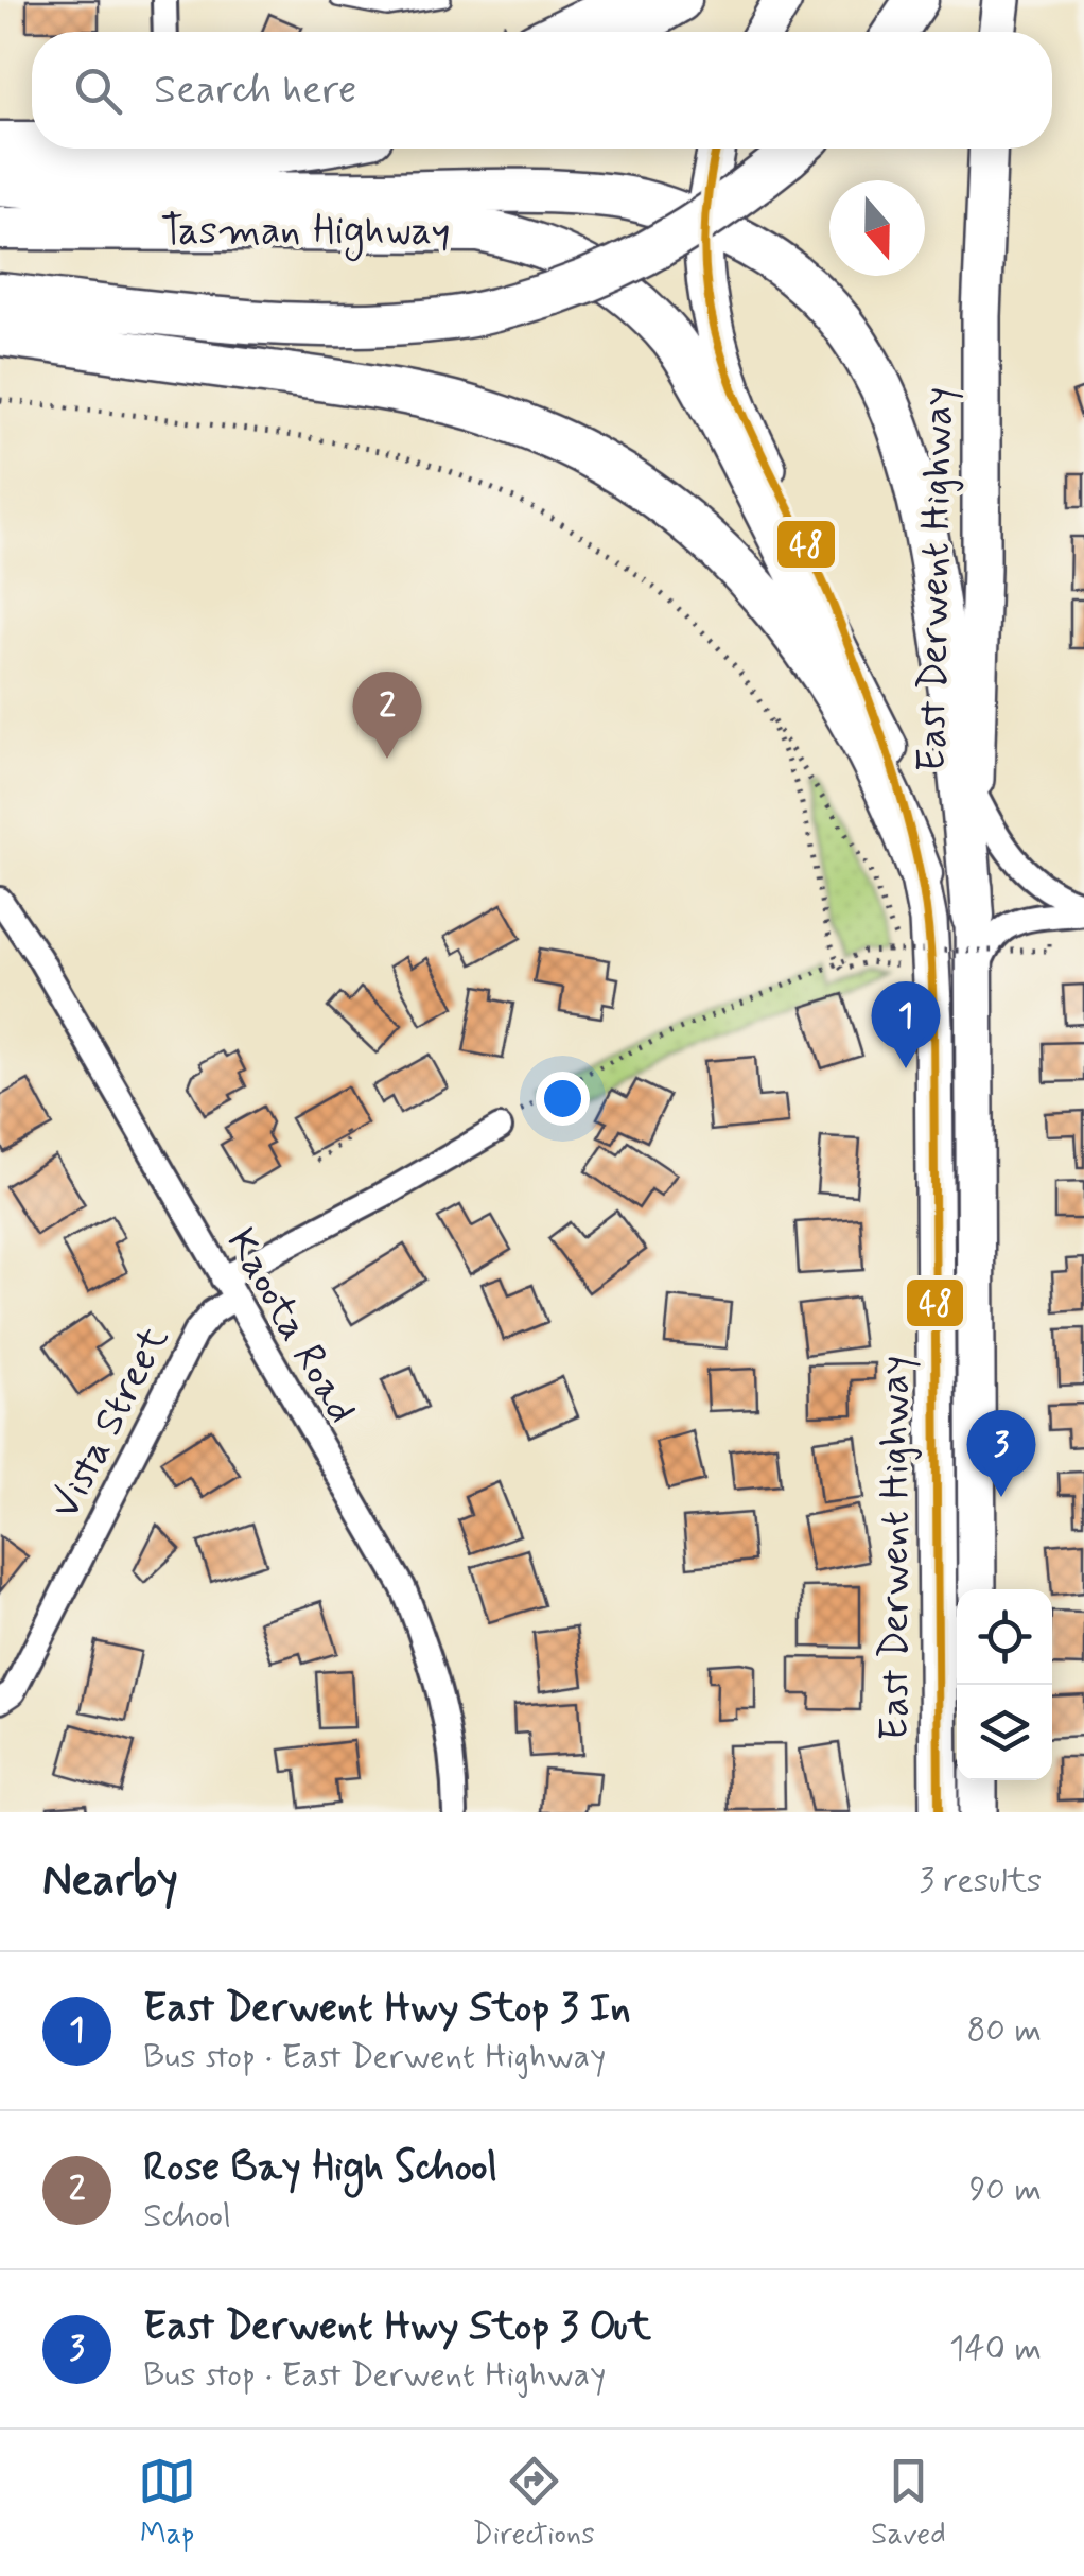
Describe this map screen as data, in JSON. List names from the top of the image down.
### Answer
{
  "streets": {
    "highway": ["Tasman Highway"],
    "main road": ["East Derwent Highway"],
    "street": ["Kaoota Road", "Vista Street"]
  },
  "crossings": [
    ["Tasman Highway", "East Derwent Highway"],
    ["Kaoota Road", "Vista Street"]
  ],
  "lines": ["transit line 48"],
  "north": "bottom",
  "page": {
    "search": "Search here",
    "pins": ["2", "1", "3"],
    "heading": ["Nearby", "3 results"],
    "list": [
      {
        "mark": "1",
        "name": "East Derwent Hwy Stop 3 In",
        "note": "Bus stop · East Derwent Highway",
        "value": "80 m"
      },
      {
        "mark": "2",
        "name": "Rose Bay High School",
        "note": "School",
        "value": "90 m"
      },
      {
        "mark": "3",
        "name": "East Derwent Hwy Stop 3 Out",
        "note": "Bus stop · East Derwent Highway",
        "value": "140 m"
      }
    ],
    "nav": ["Map", "Directions", "Saved"]
  }
}
